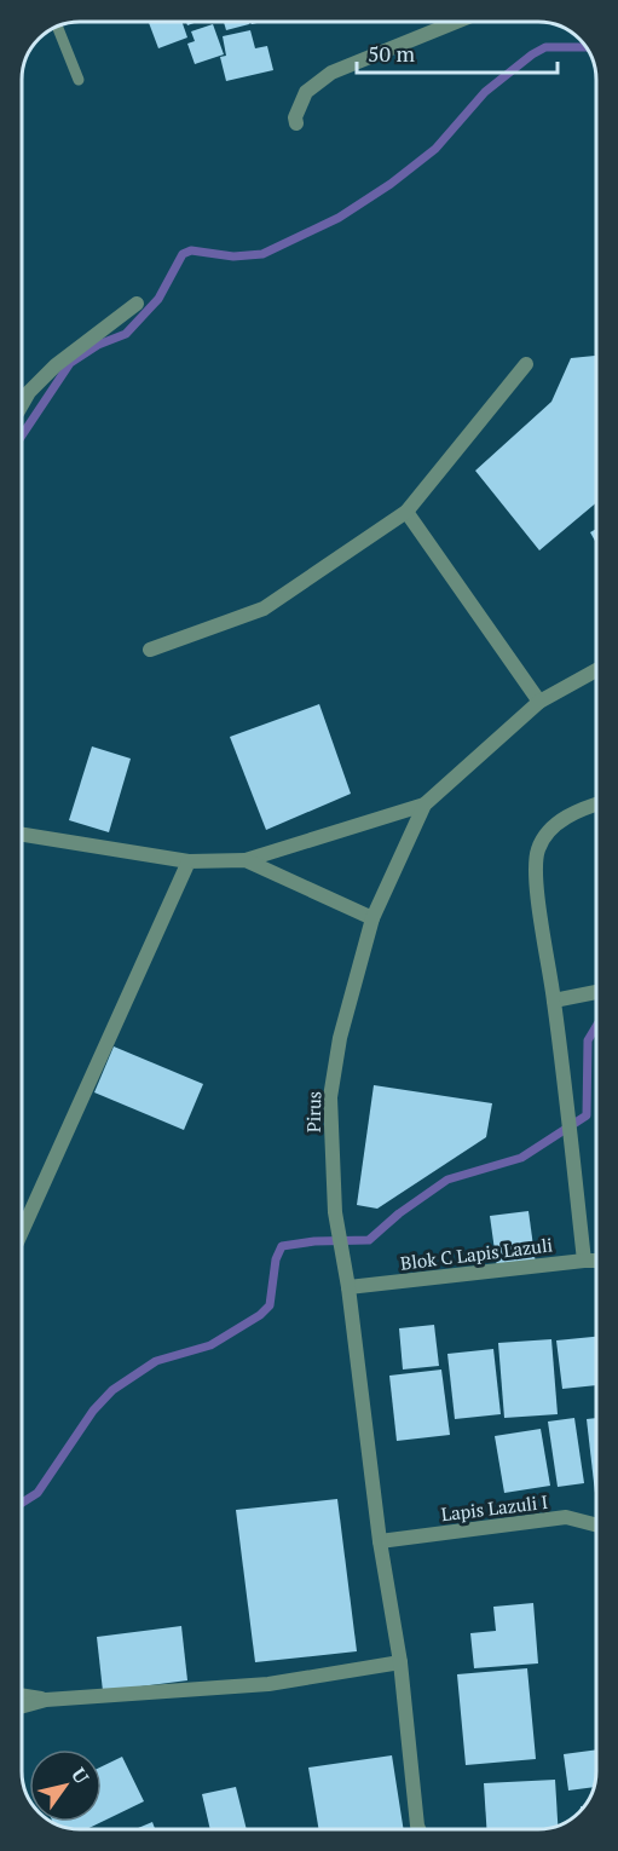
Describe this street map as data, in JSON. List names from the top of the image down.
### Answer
{
  "streets": {
    "street": ["Pirus", "Blok C Lapis Lazuli", "Lapis Lazuli I"]
  },
  "crossings": [
    ["Pirus", "Blok C Lapis Lazuli"],
    ["Pirus", "Lapis Lazuli I"]
  ],
  "scale_bar": "50 m",
  "north": "top right"
}
